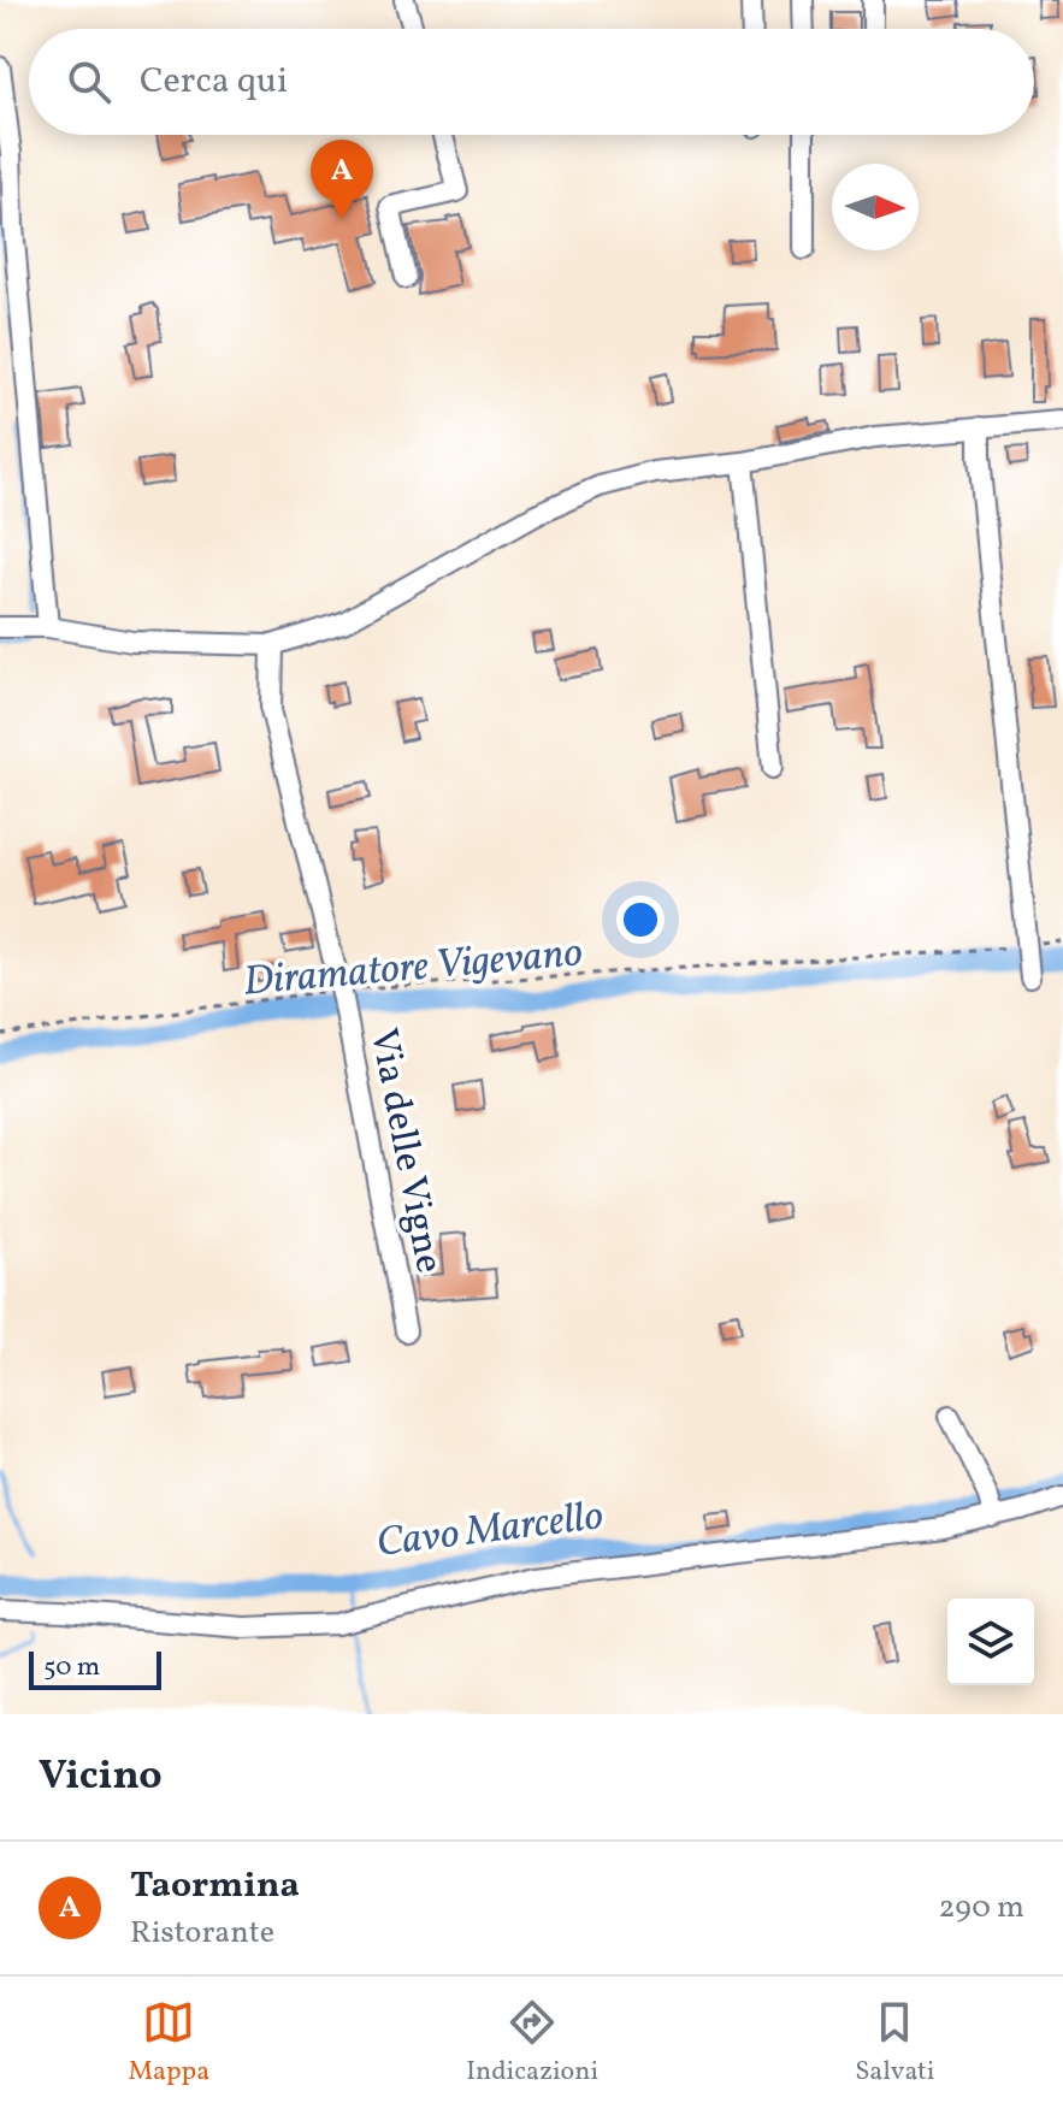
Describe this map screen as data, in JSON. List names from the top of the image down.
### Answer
{
  "streets": {
    "street": ["Via delle Vigne"]
  },
  "water": ["Diramatore Vigevano", "Cavo Marcello"],
  "scale_bar": "50 m",
  "north": "right",
  "page": {
    "search": "Cerca qui",
    "pins": "A",
    "scale": "50 m",
    "heading": "Vicino",
    "list": [
      {
        "mark": "A",
        "name": "Taormina",
        "note": "Ristorante",
        "value": "290 m"
      }
    ],
    "nav": ["Mappa", "Indicazioni", "Salvati"]
  }
}
